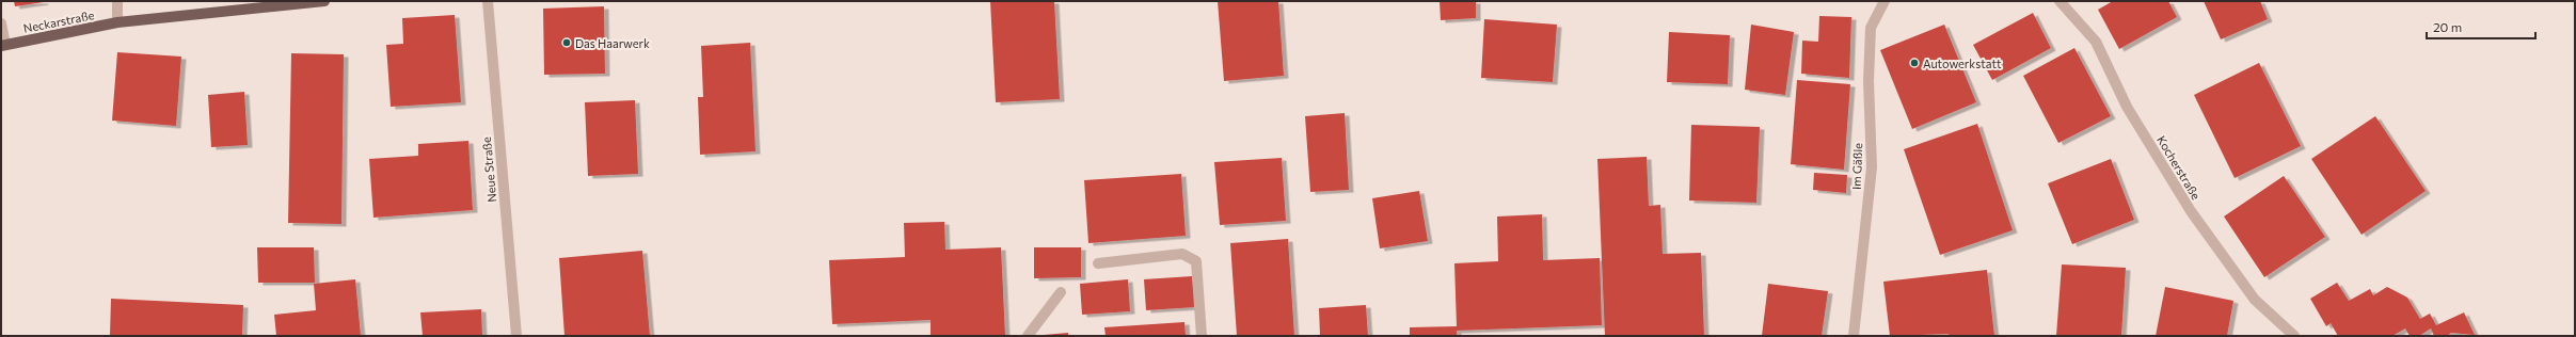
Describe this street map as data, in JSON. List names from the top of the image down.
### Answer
{
  "streets": {
    "main road": ["Neckarstraße"],
    "street": ["Im Gäßle", "Kocherstraße", "Neue Straße"]
  },
  "places": ["Das Haarwerk", "Autowerkstatt"],
  "scale_bar": "20 m"
}
